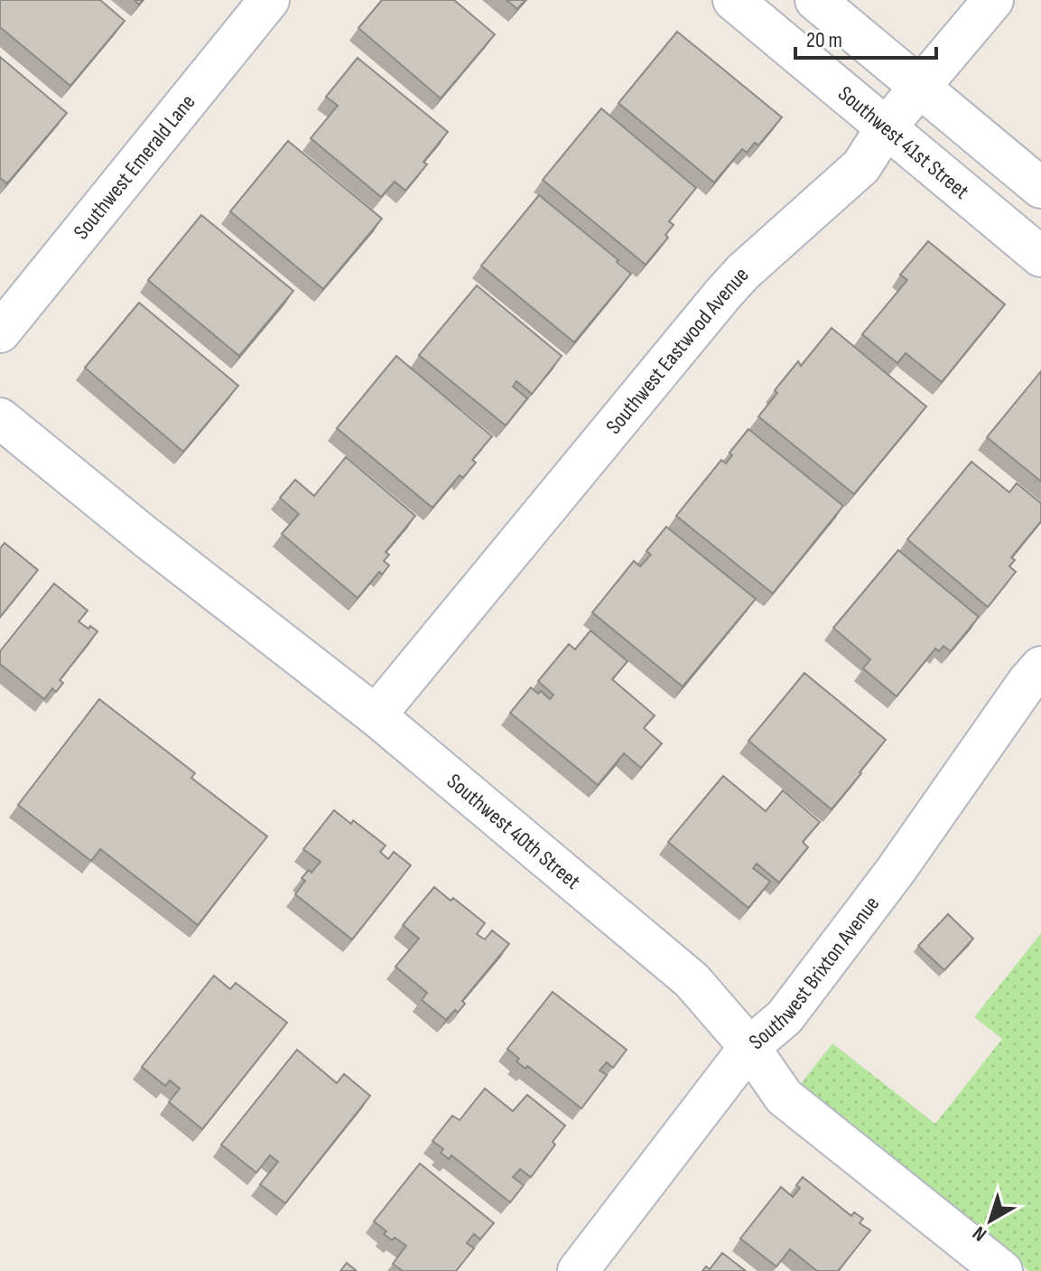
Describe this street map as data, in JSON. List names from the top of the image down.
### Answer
{
  "streets": {
    "street": [
      "Southwest 41st Street",
      "Southwest Emerald Lane",
      "Southwest Eastwood Avenue",
      "Southwest 40th Street",
      "Southwest Brixton Avenue"
    ]
  },
  "crossings": [
    ["Southwest 41st Street", "Southwest Eastwood Avenue"],
    ["Southwest Eastwood Avenue", "Southwest 40th Street"],
    ["Southwest 40th Street", "Southwest Brixton Avenue"]
  ],
  "scale_bar": "20 m",
  "north": "bottom left"
}
